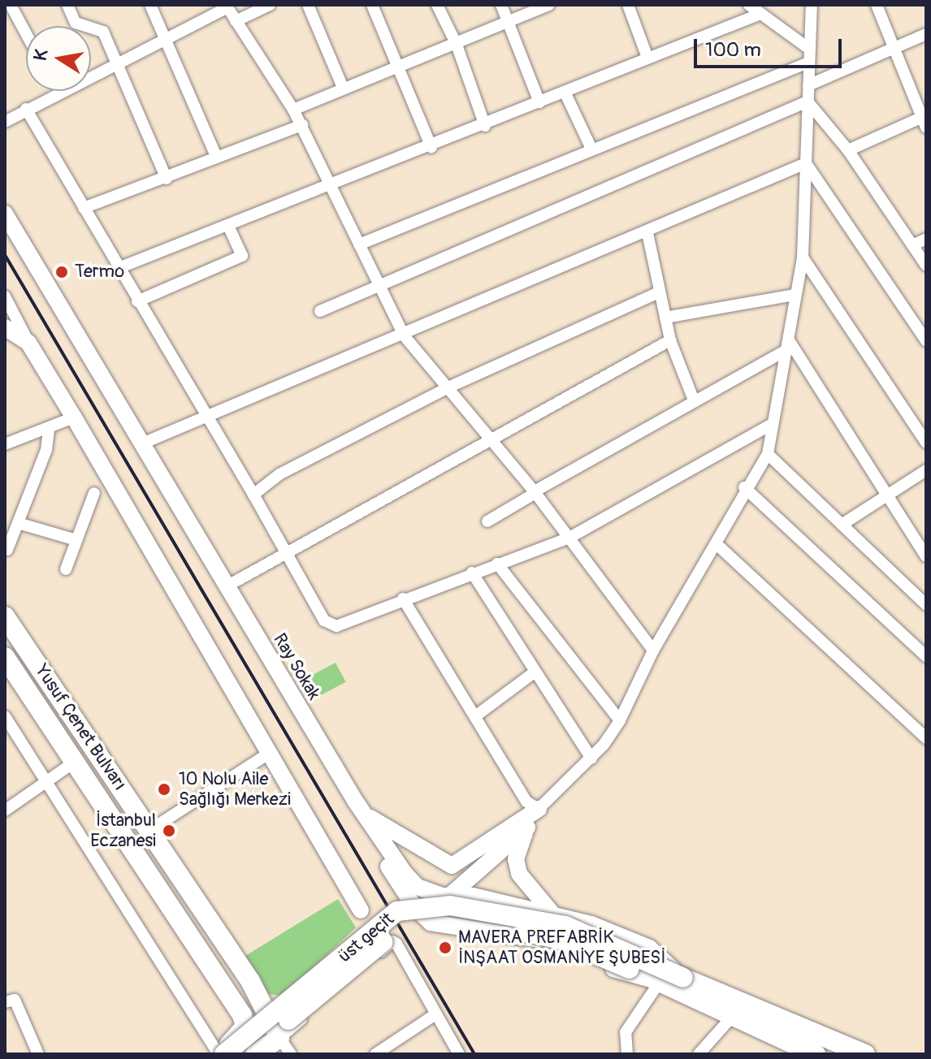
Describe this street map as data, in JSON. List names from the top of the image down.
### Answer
{
  "streets": {
    "highway": ["Yusuf Çenet Bulvarı", "üst geçit"],
    "street": ["Ray Sokak"]
  },
  "crossings": [
    ["Ray Sokak", "üst geçit"],
    ["Yusuf Çenet Bulvarı", "üst geçit"]
  ],
  "places": [
    "Termo",
    "10 Nolu Aile Sağlığı Merkezi",
    "İstanbul Eczanesi",
    "MAVERA PREFABRİK İNŞAAT OSMANİYE ŞUBESİ"
  ],
  "scale_bar": "100 m",
  "north": "left"
}
